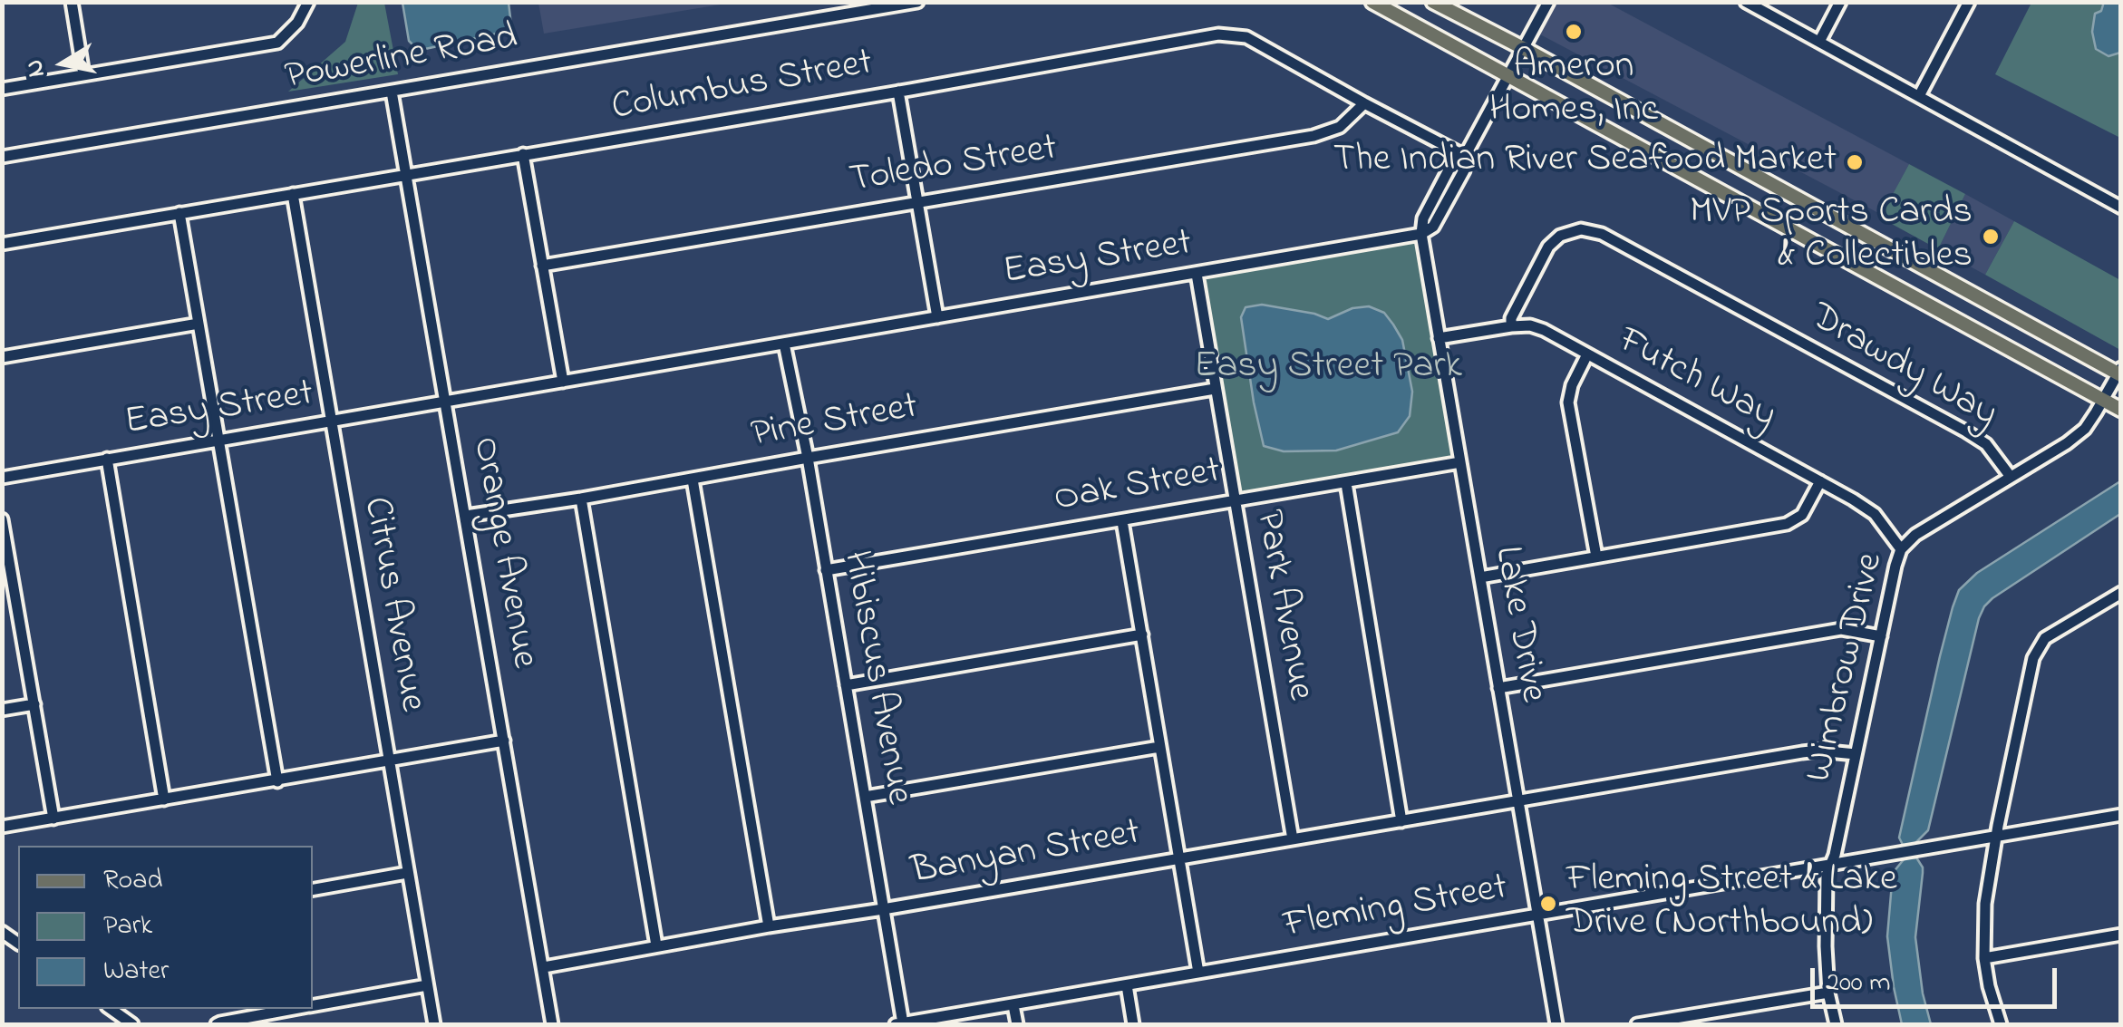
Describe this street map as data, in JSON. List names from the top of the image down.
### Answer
{
  "streets": {
    "street": [
      "Powerline Road",
      "Columbus Street",
      "Toledo Street",
      "Easy Street",
      "Drawdy Way",
      "Futch Way",
      "Pine Street",
      "Oak Street",
      "Orange Avenue",
      "Citrus Avenue",
      "Park Avenue",
      "Lake Drive",
      "Wimbrow Drive",
      "Hibiscus Avenue",
      "Banyan Street",
      "Fleming Street"
    ]
  },
  "crossings": [
    ["Powerline Road", "Orange Avenue"],
    ["Columbus Street", "Toledo Street"],
    ["Columbus Street", "Orange Avenue"],
    ["Columbus Street", "Citrus Avenue"],
    ["Easy Street", "Orange Avenue"],
    ["Easy Street", "Citrus Avenue"],
    ["Easy Street", "Park Avenue"],
    ["Easy Street", "Lake Drive"],
    ["Easy Street", "Hibiscus Avenue"],
    ["Drawdy Way", "Futch Way"],
    ["Drawdy Way", "Wimbrow Drive"],
    ["Futch Way", "Lake Drive"],
    ["Futch Way", "Wimbrow Drive"],
    ["Pine Street", "Orange Avenue"],
    ["Pine Street", "Park Avenue"],
    ["Pine Street", "Hibiscus Avenue"],
    ["Oak Street", "Park Avenue"],
    ["Oak Street", "Lake Drive"],
    ["Oak Street", "Hibiscus Avenue"],
    ["Orange Avenue", "Banyan Street"],
    ["Park Avenue", "Banyan Street"],
    ["Lake Drive", "Banyan Street"],
    ["Lake Drive", "Fleming Street"],
    ["Wimbrow Drive", "Banyan Street"],
    ["Wimbrow Drive", "Fleming Street"],
    ["Hibiscus Avenue", "Banyan Street"],
    ["Hibiscus Avenue", "Fleming Street"]
  ],
  "parks": ["Easy Street Park"],
  "places": [
    "Ameron Homes, Inc",
    "The Indian River Seafood Market",
    "MVP Sports Cards & Collectibles",
    "Fleming Street & Lake Drive (Northbound)"
  ],
  "legend": ["Road", "Park", "Water"],
  "scale_bar": "200 m",
  "north": "left"
}
